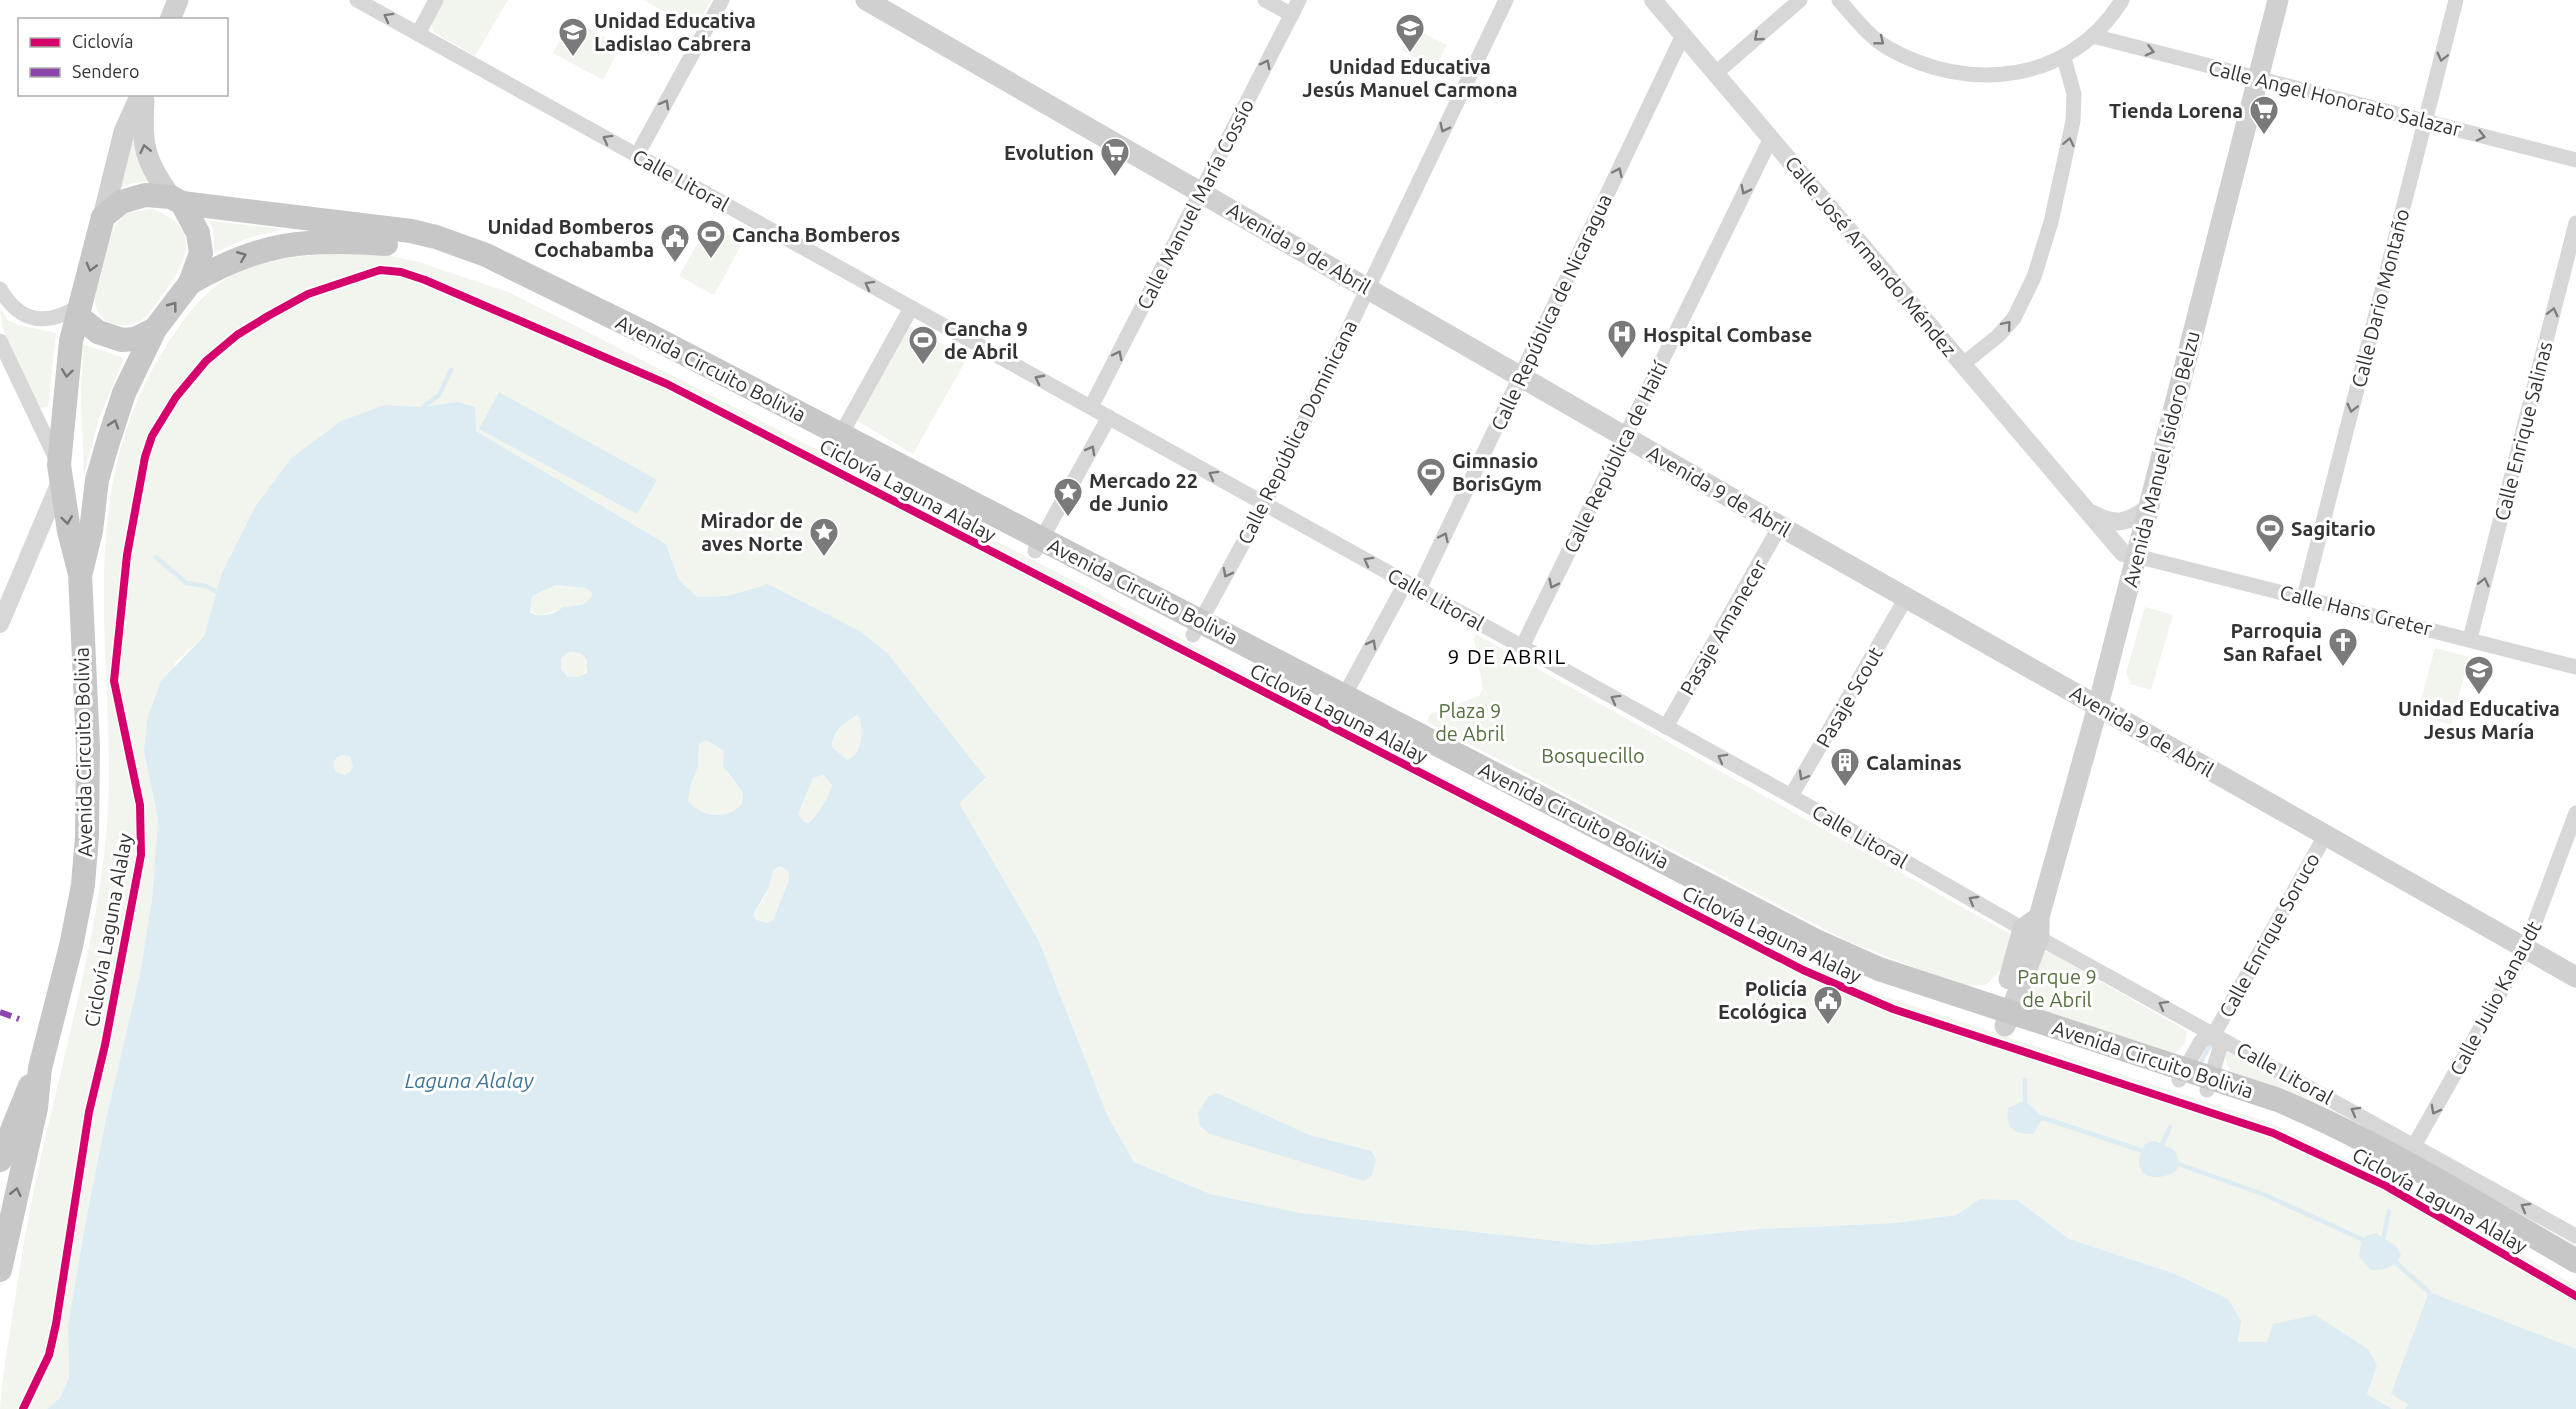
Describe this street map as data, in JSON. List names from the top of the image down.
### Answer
{
  "streets": {
    "highway": ["Avenida Circuito Bolivia"],
    "main road": ["Avenida 9 de Abril", "Avenida Manuel Isidoro Belzu"],
    "street": [
      "Calle Angel Honorato Salazar",
      "Calle Litoral",
      "Calle Manuel María Cossío",
      "Calle José Armando Méndez",
      "Calle Dario Montaño",
      "Calle República de Nicaragua",
      "Calle Enrique Salinas",
      "Calle República Dominicana",
      "Calle República de Haití",
      "Calle Hans Greter",
      "Pasaje Amanecer",
      "Pasaje Scout",
      "Calle Enrique Soruco",
      "Calle Julio Kanaudt"
    ],
    "cycle path": ["Ciclovía Laguna Alalay"]
  },
  "crossings": [
    ["Calle Angel Honorato Salazar", "Calle Dario Montaño"],
    ["Calle Angel Honorato Salazar", "Avenida Manuel Isidoro Belzu"],
    ["Calle Litoral", "Calle Manuel María Cossío"],
    ["Calle Litoral", "Calle República de Nicaragua"],
    ["Calle Litoral", "Calle República Dominicana"],
    ["Calle Litoral", "Calle República de Haití"],
    ["Calle Litoral", "Avenida Manuel Isidoro Belzu"],
    ["Calle Litoral", "Pasaje Amanecer"],
    ["Calle Litoral", "Pasaje Scout"],
    ["Calle Litoral", "Calle Enrique Soruco"],
    ["Calle Litoral", "Calle Julio Kanaudt"],
    ["Calle Manuel María Cossío", "Avenida 9 de Abril"],
    ["Avenida 9 de Abril", "Calle República de Nicaragua"],
    ["Avenida 9 de Abril", "Calle República Dominicana"],
    ["Avenida 9 de Abril", "Calle República de Haití"],
    ["Avenida 9 de Abril", "Avenida Manuel Isidoro Belzu"],
    ["Avenida 9 de Abril", "Pasaje Amanecer"],
    ["Avenida 9 de Abril", "Pasaje Scout"],
    ["Avenida 9 de Abril", "Calle Enrique Soruco"],
    ["Avenida 9 de Abril", "Calle Julio Kanaudt"],
    ["Calle José Armando Méndez", "Calle República de Nicaragua"],
    ["Calle José Armando Méndez", "Calle República de Haití"],
    ["Calle José Armando Méndez", "Avenida Manuel Isidoro Belzu"],
    ["Calle José Armando Méndez", "Calle Hans Greter"],
    ["Calle Dario Montaño", "Calle Hans Greter"],
    ["Calle República de Nicaragua", "Avenida Circuito Bolivia"],
    ["Avenida Circuito Bolivia", "Calle República Dominicana"],
    ["Avenida Circuito Bolivia", "Avenida Manuel Isidoro Belzu"],
    ["Avenida Circuito Bolivia", "Calle Enrique Soruco"],
    ["Calle Enrique Salinas", "Calle Hans Greter"],
    ["Avenida Manuel Isidoro Belzu", "Calle Hans Greter"]
  ],
  "one_way": [
    "Calle Angel Honorato Salazar",
    "Calle Litoral",
    "Calle Manuel María Cossío",
    "Calle Dario Montaño",
    "Calle República de Nicaragua",
    "Calle Enrique Salinas",
    "Calle República Dominicana",
    "Calle República de Haití",
    "Pasaje Scout",
    "Calle Julio Kanaudt"
  ],
  "districts": ["9 DE ABRIL"],
  "water": ["Laguna Alalay"],
  "parks": ["Plaza 9 de Abril", "Bosquecillo", "Parque 9 de Abril"],
  "places": {
    "school or university": ["Unidad Educativa Jesús Manuel Carmona", "Unidad Educativa Ladislao Cabrera", "Unidad Educativa Jesus María"],
    "supermarket": ["Tienda Lorena", "Evolution"],
    "sports": [
      "Cancha Bomberos",
      "Cancha 9 de Abril",
      "Gimnasio BorisGym",
      "Sagitario"
    ],
    "public building": ["Unidad Bomberos Cochabamba", "Policía Ecológica"],
    "hospital": ["Hospital Combase"],
    "place": ["Mercado 22 de Junio", "Mirador de aves Norte"],
    "church": ["Parroquia San Rafael"],
    "building": ["Calaminas"]
  },
  "legend": ["Ciclovía", "Sendero"]
}
